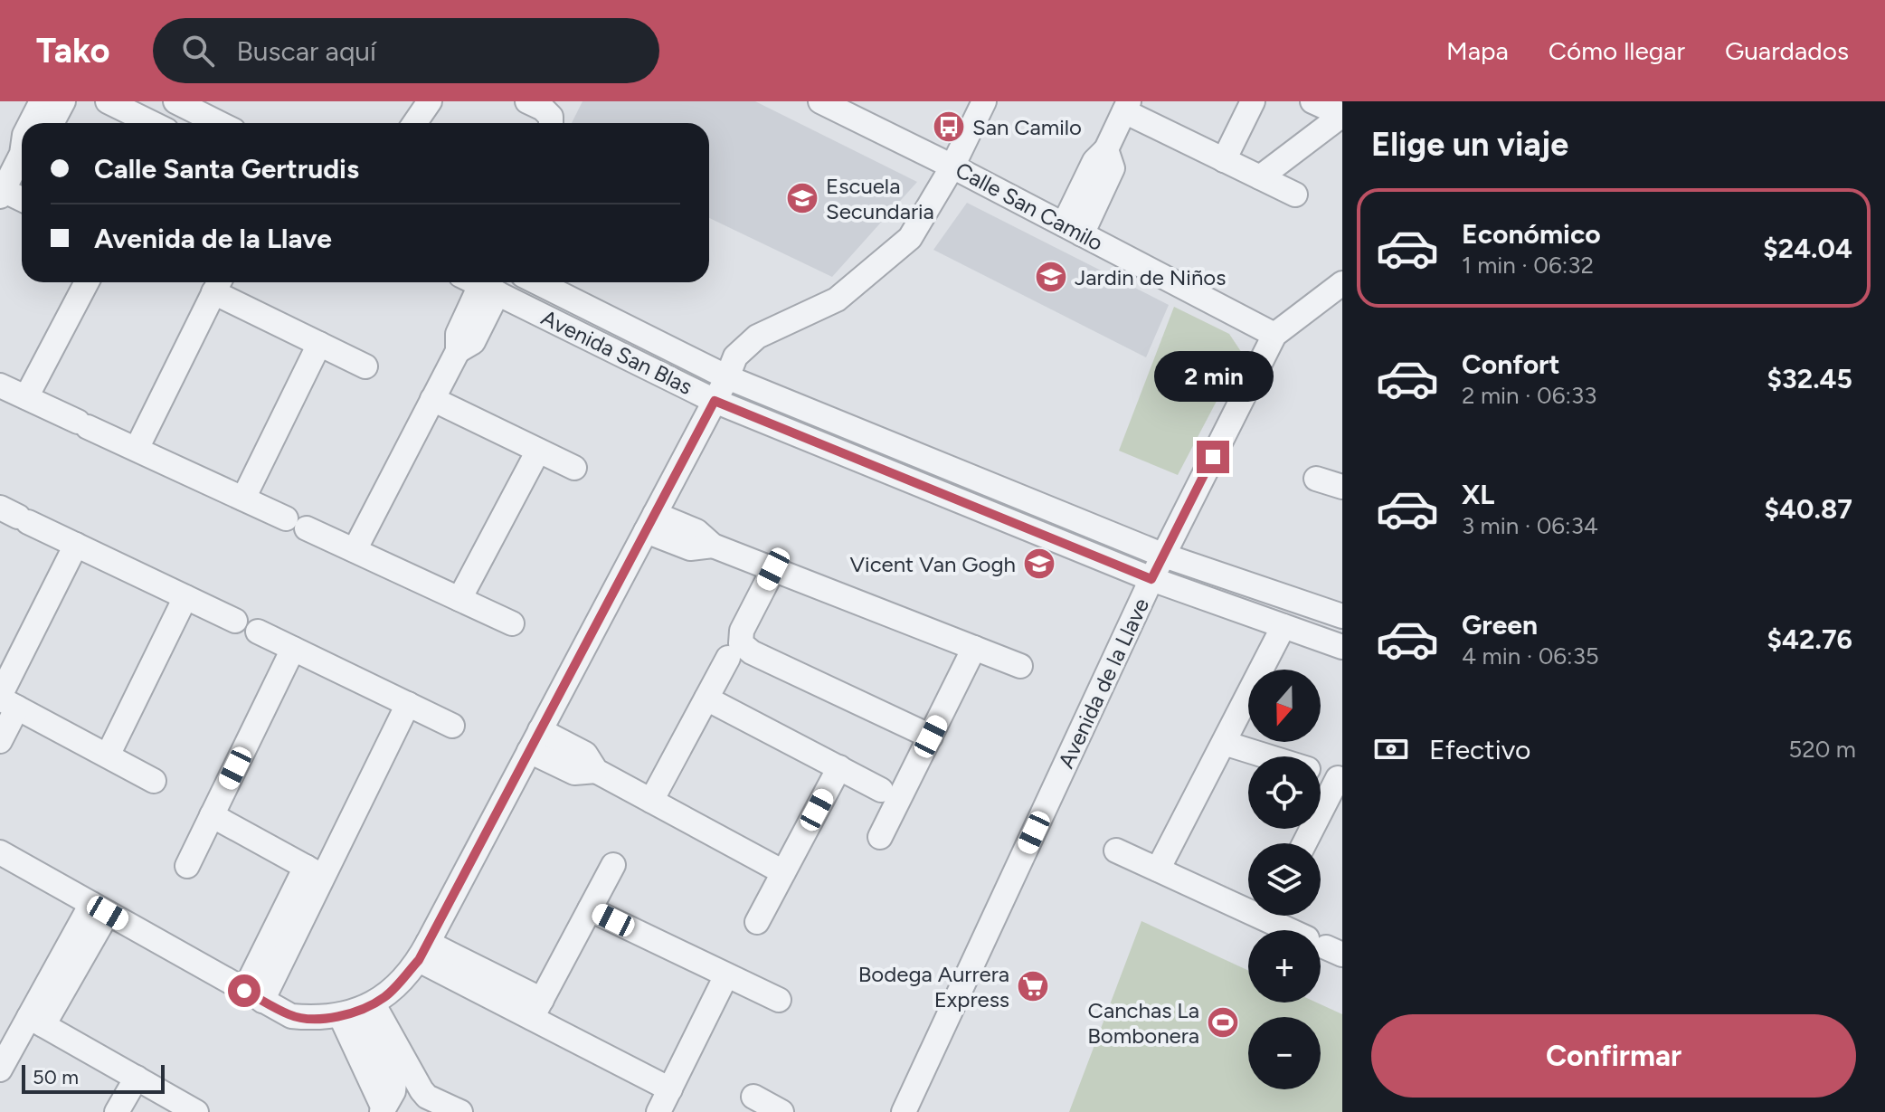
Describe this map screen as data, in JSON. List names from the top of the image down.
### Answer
{
  "streets": {
    "street": ["Calle San Camilo", "Avenida San Blas", "Avenida de la Llave"]
  },
  "crossings": [
    ["Calle San Camilo", "Avenida de la Llave"],
    ["Avenida San Blas", "Avenida de la Llave"]
  ],
  "places": {
    "bus stop": ["San Camilo"],
    "school or university": ["Escuela Secundaria", "Jardin de Niños", "Vicent Van Gogh"],
    "supermarket": ["Bodega Aurrera Express"],
    "sports": ["Canchas La Bombonera"]
  },
  "scale_bar": "50 m",
  "north": "bottom",
  "page": {
    "header": "Tako",
    "search": "Buscar aquí",
    "nav": ["Mapa", "Cómo llegar", "Guardados"],
    "heading": "Elige un viaje",
    "banner": ["Calle Santa Gertrudis", "Avenida de la Llave"],
    "list": [
      {
        "name": "Económico",
        "note": "1 min · 06:32",
        "value": "$24.04"
      },
      {
        "name": "Confort",
        "note": "2 min · 06:33",
        "value": "$32.45"
      },
      {
        "name": "XL",
        "note": "3 min · 06:34",
        "value": "$40.87"
      },
      {
        "name": "Green",
        "note": "4 min · 06:35",
        "value": "$42.76"
      }
    ],
    "bubble": "2 min",
    "map_buttons": ["+", "−"],
    "pay": ["Efectivo", "520 m"],
    "buttons": "Confirmar",
    "scale": "50 m"
  }
}
